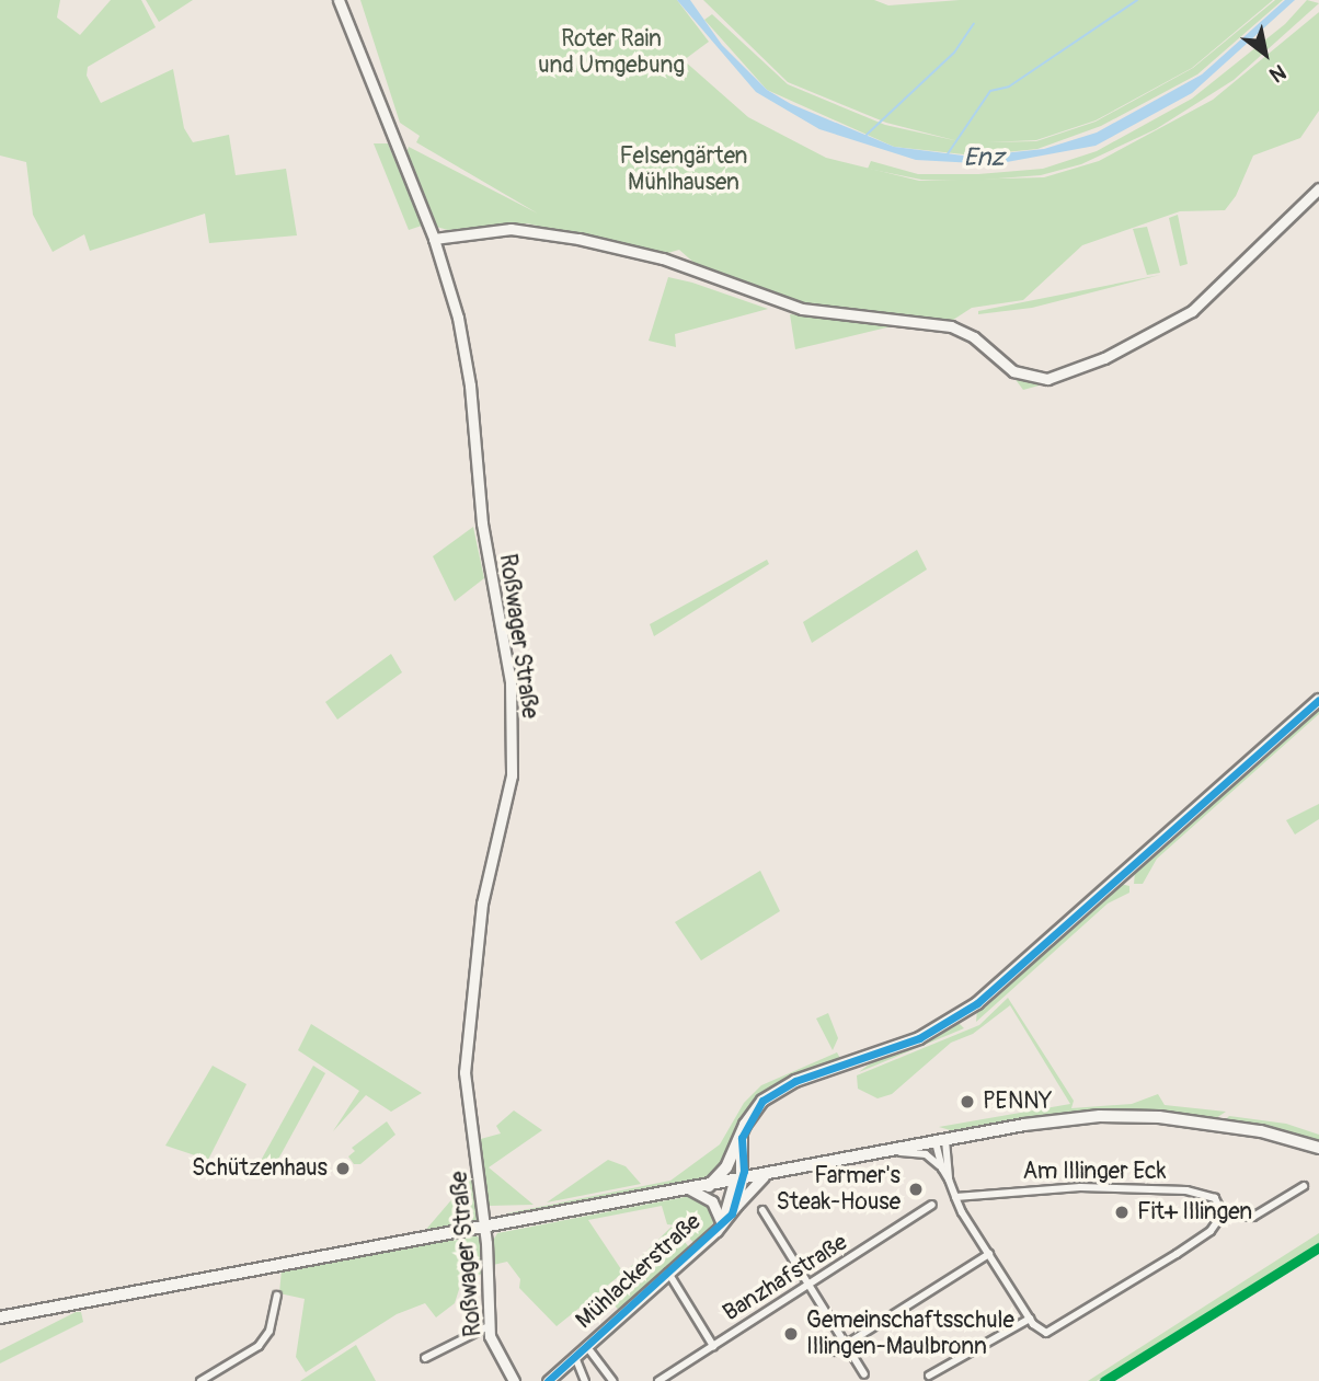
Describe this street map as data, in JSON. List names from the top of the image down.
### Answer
{
  "streets": {
    "street": [
      "Roßwager Straße",
      "Am Illinger Eck",
      "Mühlackerstraße",
      "Banzhafstraße"
    ]
  },
  "water": ["Enz"],
  "parks": ["Roter Rain und Umgebung", "Felsengärten Mühlhausen"],
  "places": [
    "PENNY",
    "Schützenhaus",
    "Farmer's Steak-House",
    "Fit+ Illingen",
    "Gemeinschaftsschule Illingen-Maulbronn"
  ],
  "north": "bottom right"
}
